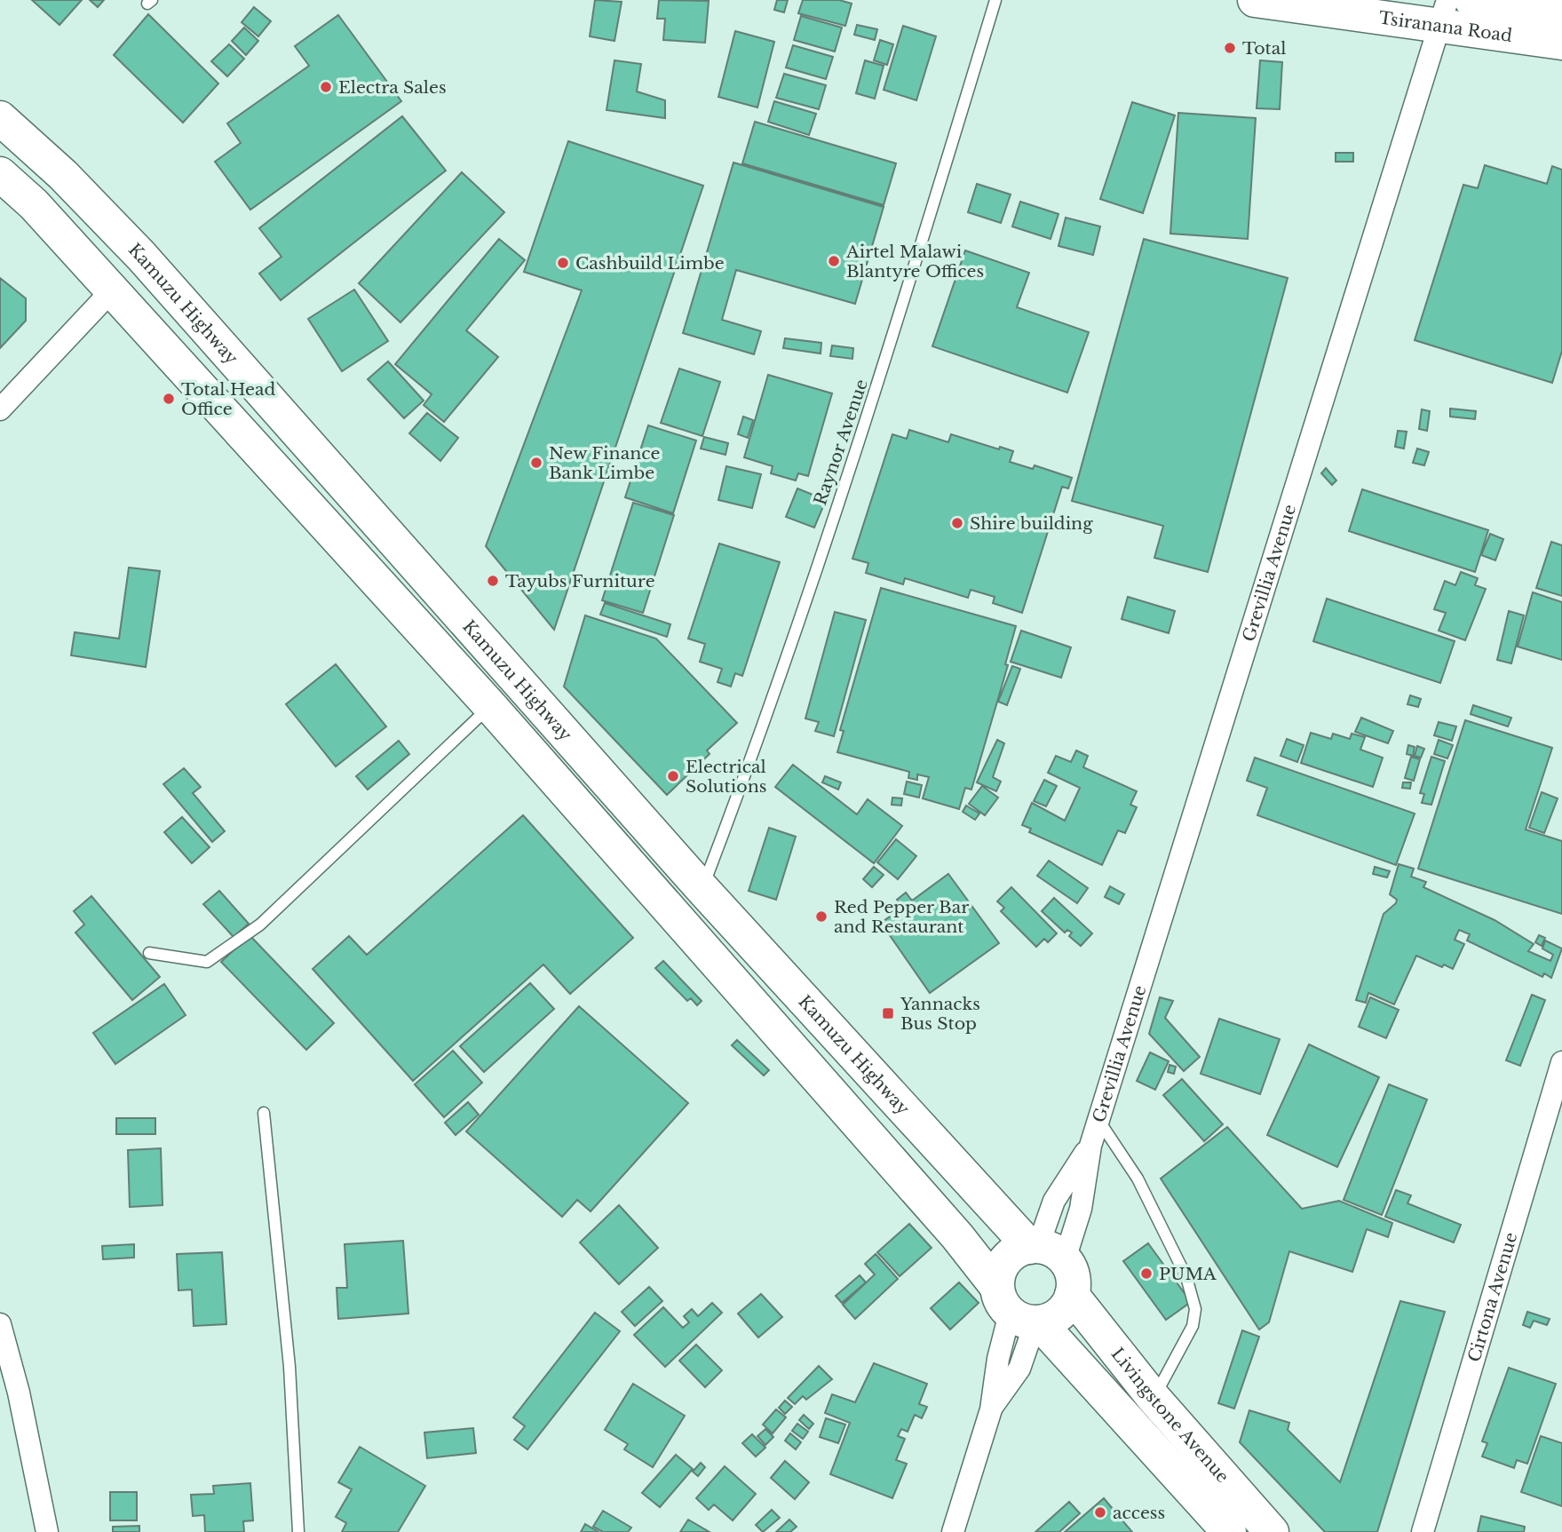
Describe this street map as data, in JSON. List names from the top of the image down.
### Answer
{
  "streets": {
    "highway": ["Tsiranana Road", "Kamuzu Highway", "Livingstone Avenue"],
    "street": ["Grevillia Avenue", "Cirtona Avenue"],
    "lane": ["Raynor Avenue"]
  },
  "crossings": [
    ["Tsiranana Road", "Grevillia Avenue"],
    ["Kamuzu Highway", "Raynor Avenue"],
    ["Kamuzu Highway", "Grevillia Avenue"],
    ["Kamuzu Highway", "Livingstone Avenue"],
    ["Grevillia Avenue", "Livingstone Avenue"]
  ],
  "places": {
    "other": [
      "Total",
      "Electra Sales",
      "Airtel Malawi Blantyre Offices",
      "Cashbuild Limbe",
      "Total Head Office",
      "New Finance Bank Limbe",
      "Shire building",
      "Tayubs Furniture",
      "Electrical Solutions",
      "Red Pepper Bar and Restaurant",
      "PUMA",
      "access"
    ],
    "transit": ["Yannacks Bus Stop"]
  }
}
